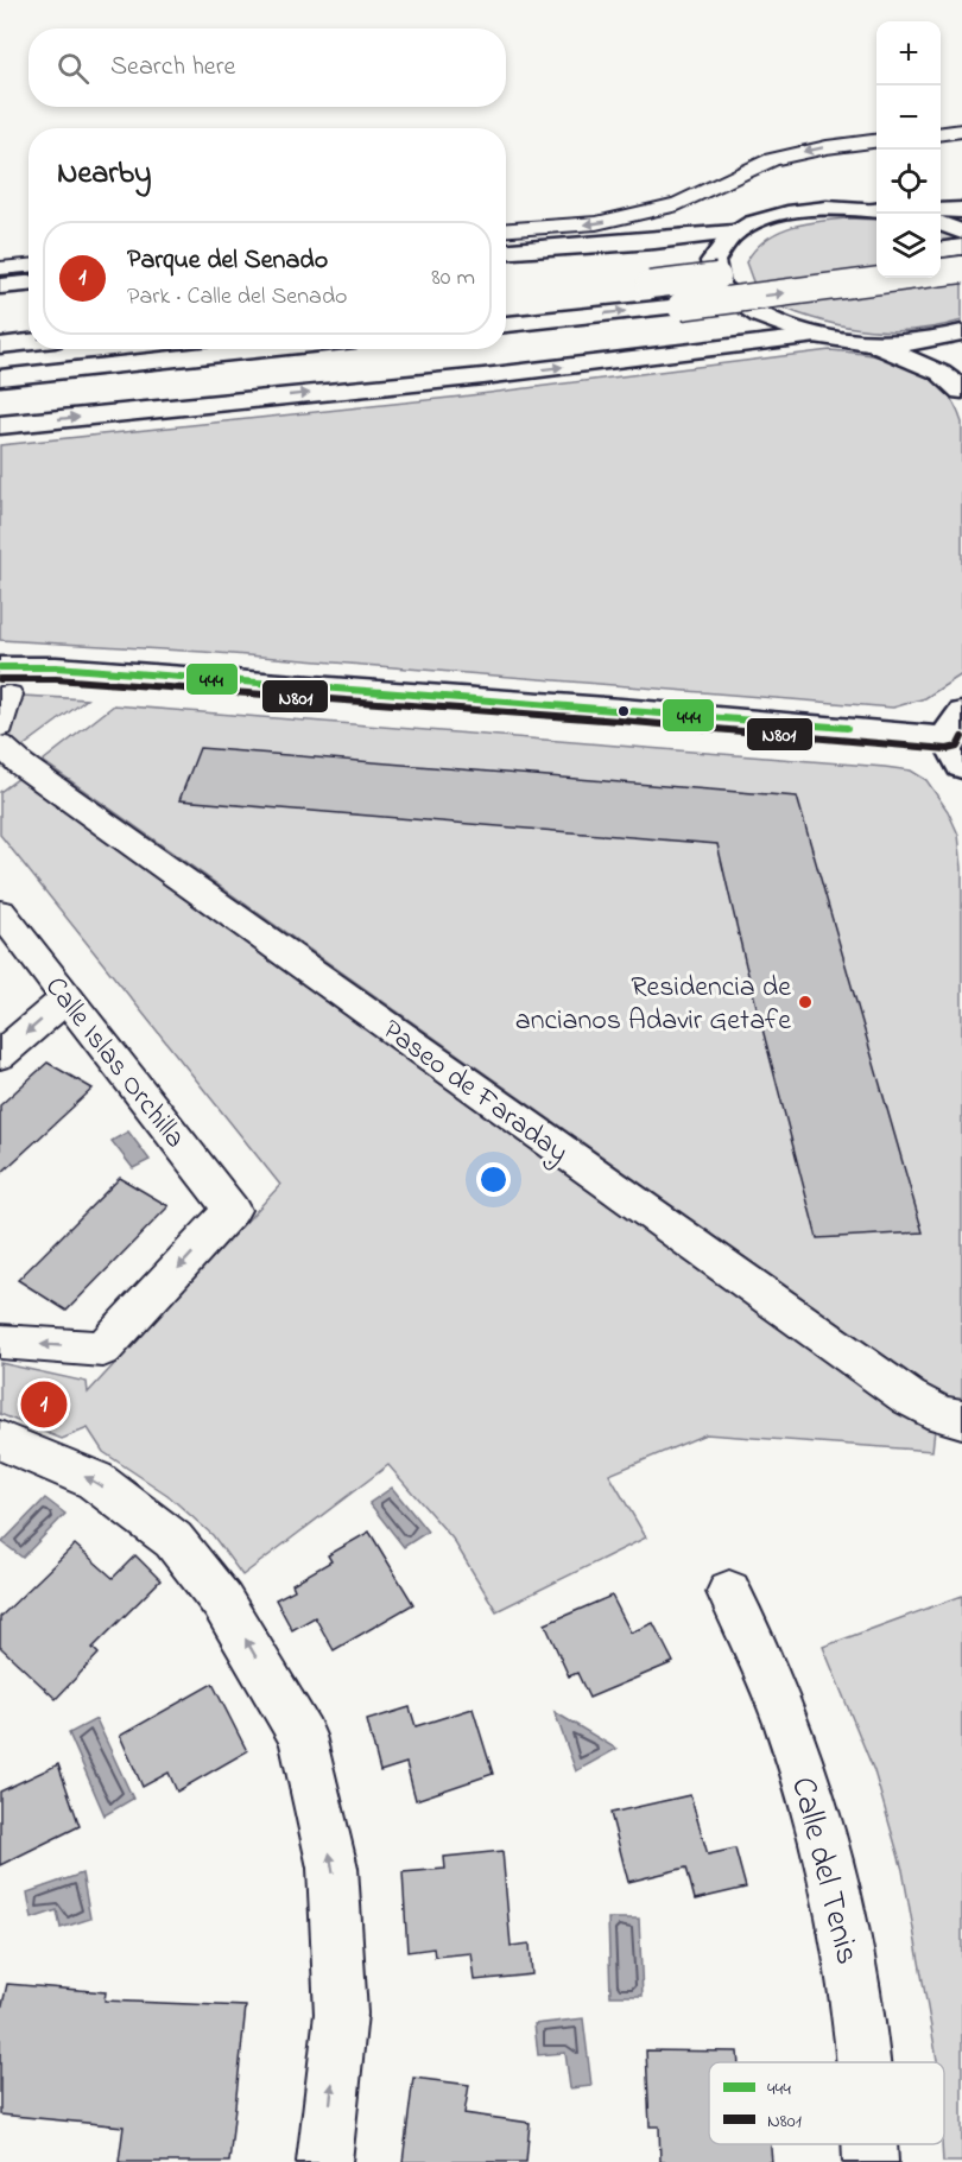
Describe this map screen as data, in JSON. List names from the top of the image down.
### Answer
{
  "streets": {
    "street": ["Calle Islas Orchilla", "Paseo de Faraday", "Calle del Tenis"]
  },
  "places": ["Residencia de ancianos Adavir Getafe"],
  "lines": ["transit line 444", "transit line N801"],
  "legend": ["444", "N801"],
  "page": {
    "map_buttons": ["+", "−"],
    "search": "Search here",
    "heading": "Nearby",
    "list": [
      {
        "mark": "1",
        "name": "Parque del Senado",
        "note": "Park · Calle del Senado",
        "value": "80 m"
      }
    ],
    "pins": "1"
  }
}
